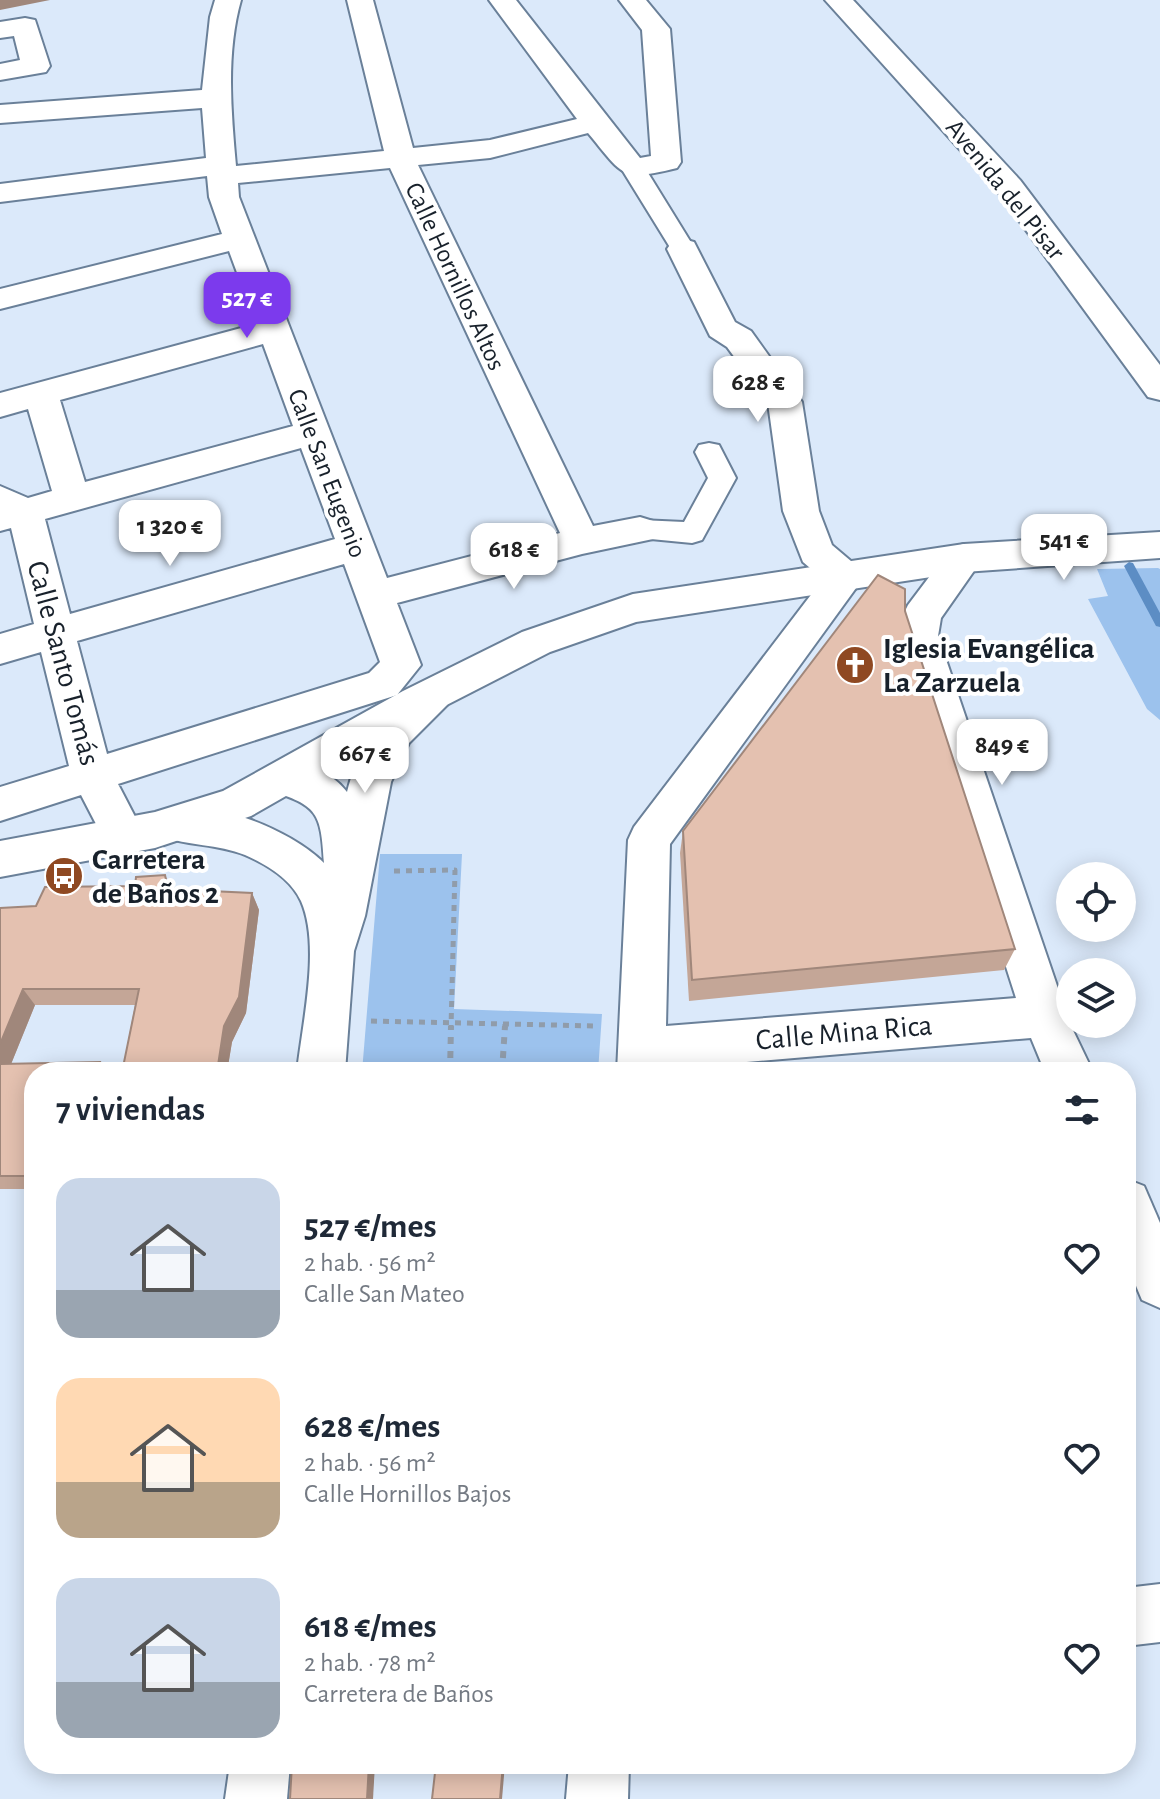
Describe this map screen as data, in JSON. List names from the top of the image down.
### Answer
{
  "streets": {
    "street": [
      "Avenida del Pisar",
      "Calle Hornillos Altos",
      "Calle San Eugenio",
      "Calle Santo Tomás",
      "Calle Mina Rica"
    ]
  },
  "crossings": [
    ["Calle San Eugenio", "Calle Santo Tomás"]
  ],
  "places": {
    "church": ["Iglesia Evangélica La Zarzuela"],
    "bus stop": ["Carretera de Baños 2"]
  },
  "page": {
    "price": [
      "527 €",
      "628 €",
      "1 320 €",
      "541 €",
      "618 €",
      "849 €",
      "667 €"
    ],
    "heading": "7 viviendas",
    "list": [
      {
        "name": "527 €/mes",
        "note": "2 hab. · 56 m² · Calle San Mateo"
      },
      {
        "name": "628 €/mes",
        "note": "2 hab. · 56 m² · Calle Hornillos Bajos"
      },
      {
        "name": "618 €/mes",
        "note": "2 hab. · 78 m² · Carretera de Baños"
      }
    ]
  }
}
